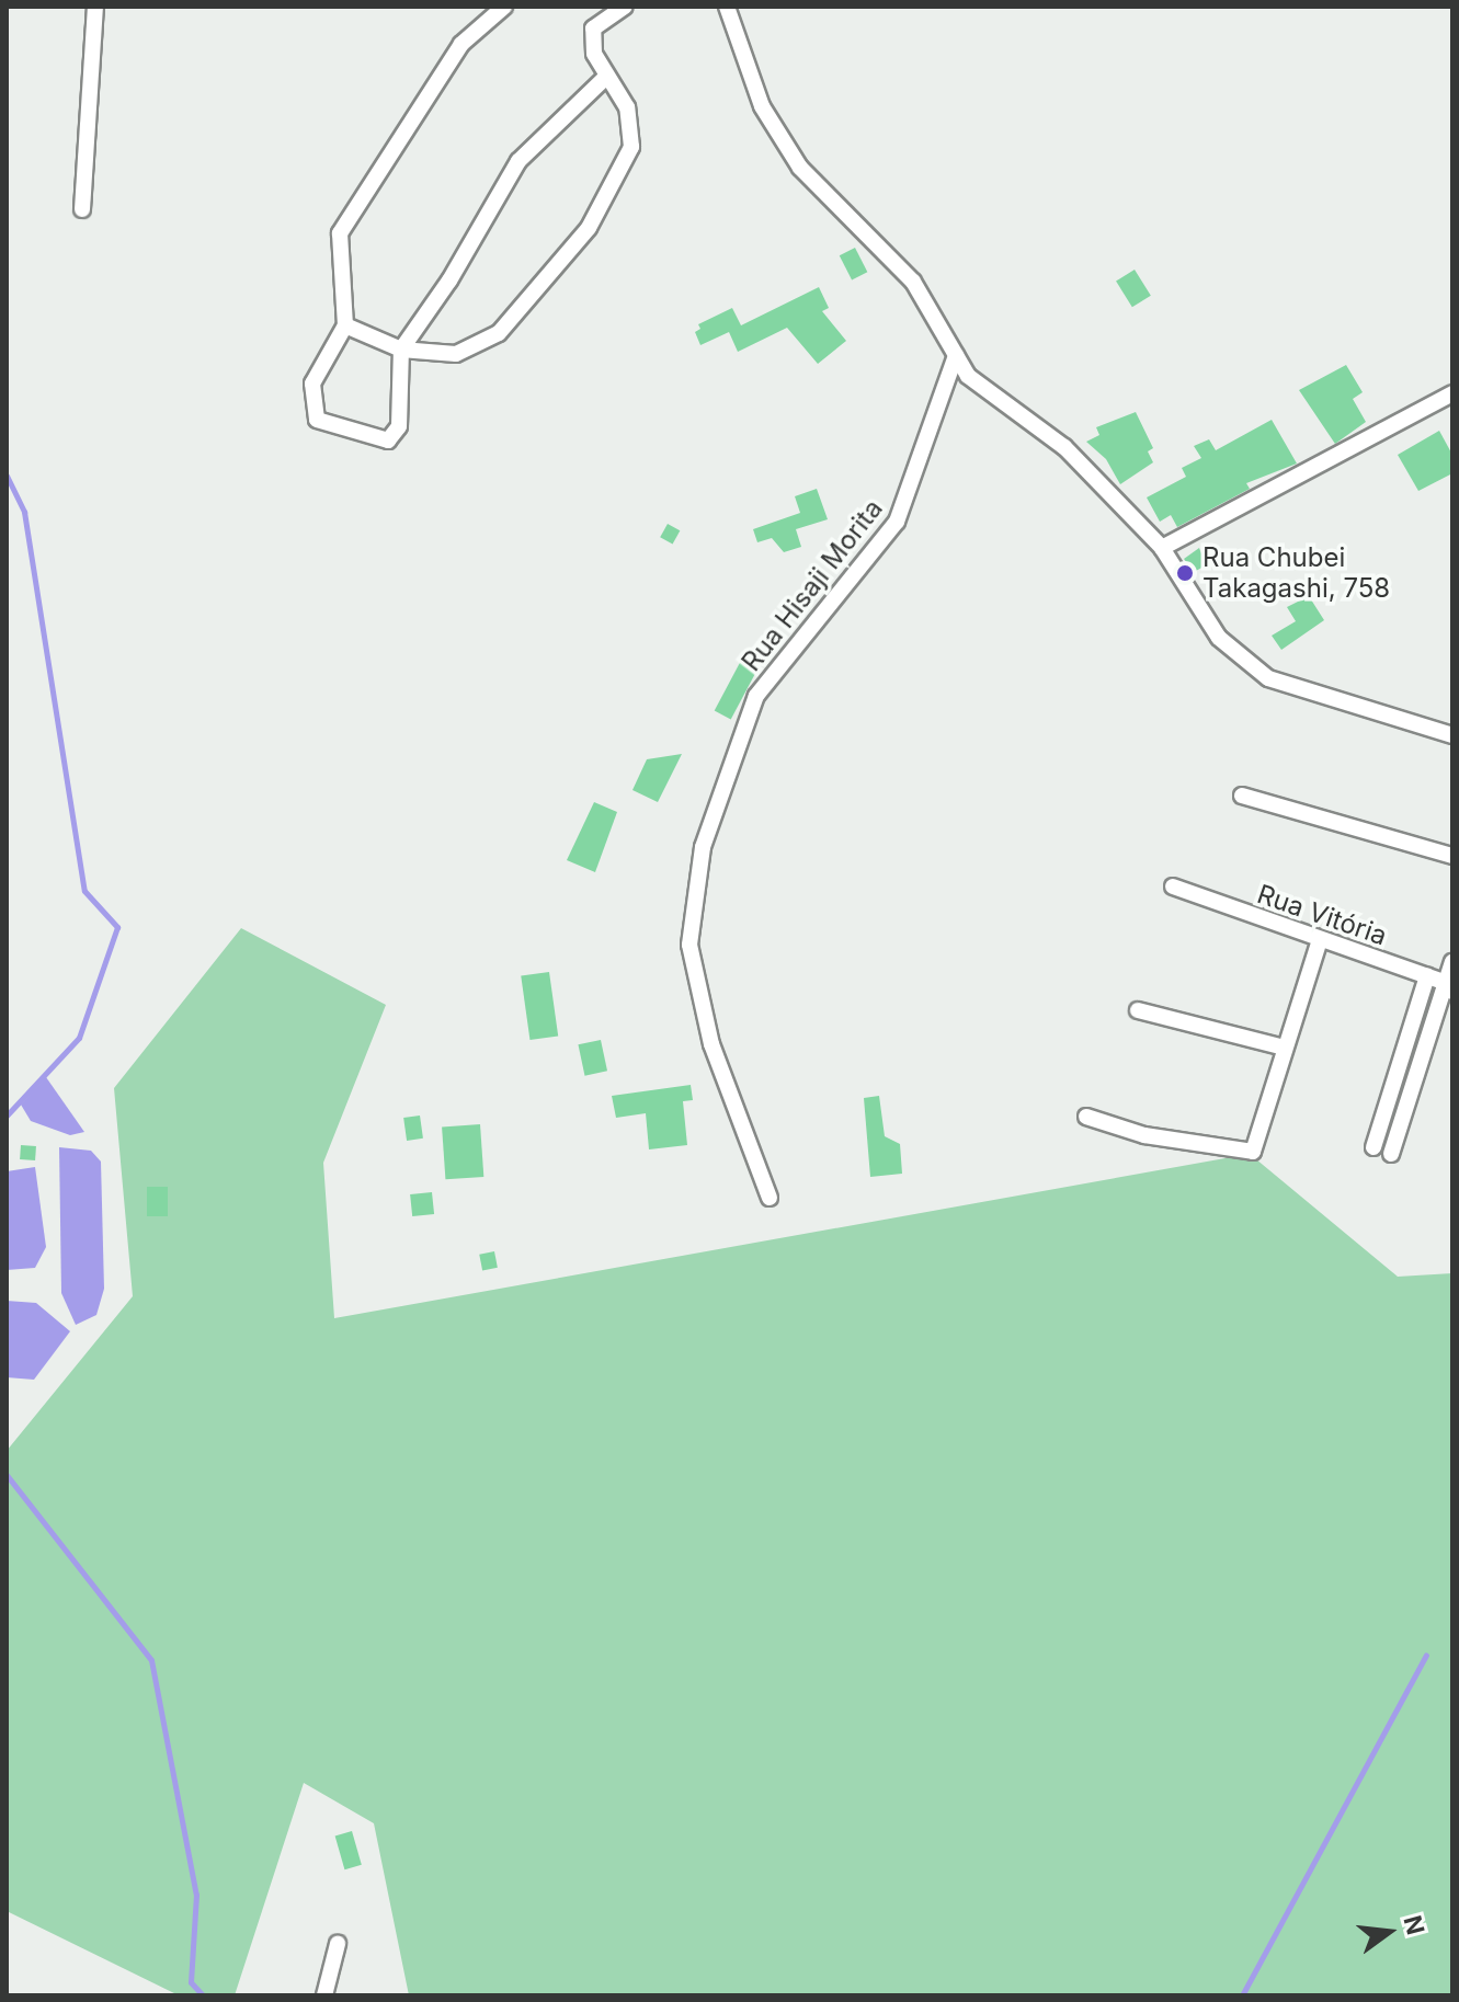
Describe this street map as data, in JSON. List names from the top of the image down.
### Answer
{
  "streets": {
    "street": ["Rua Hisaji Morita", "Rua Vitória"]
  },
  "places": ["Rua Chubei Takagashi, 758"],
  "north": "right"
}
